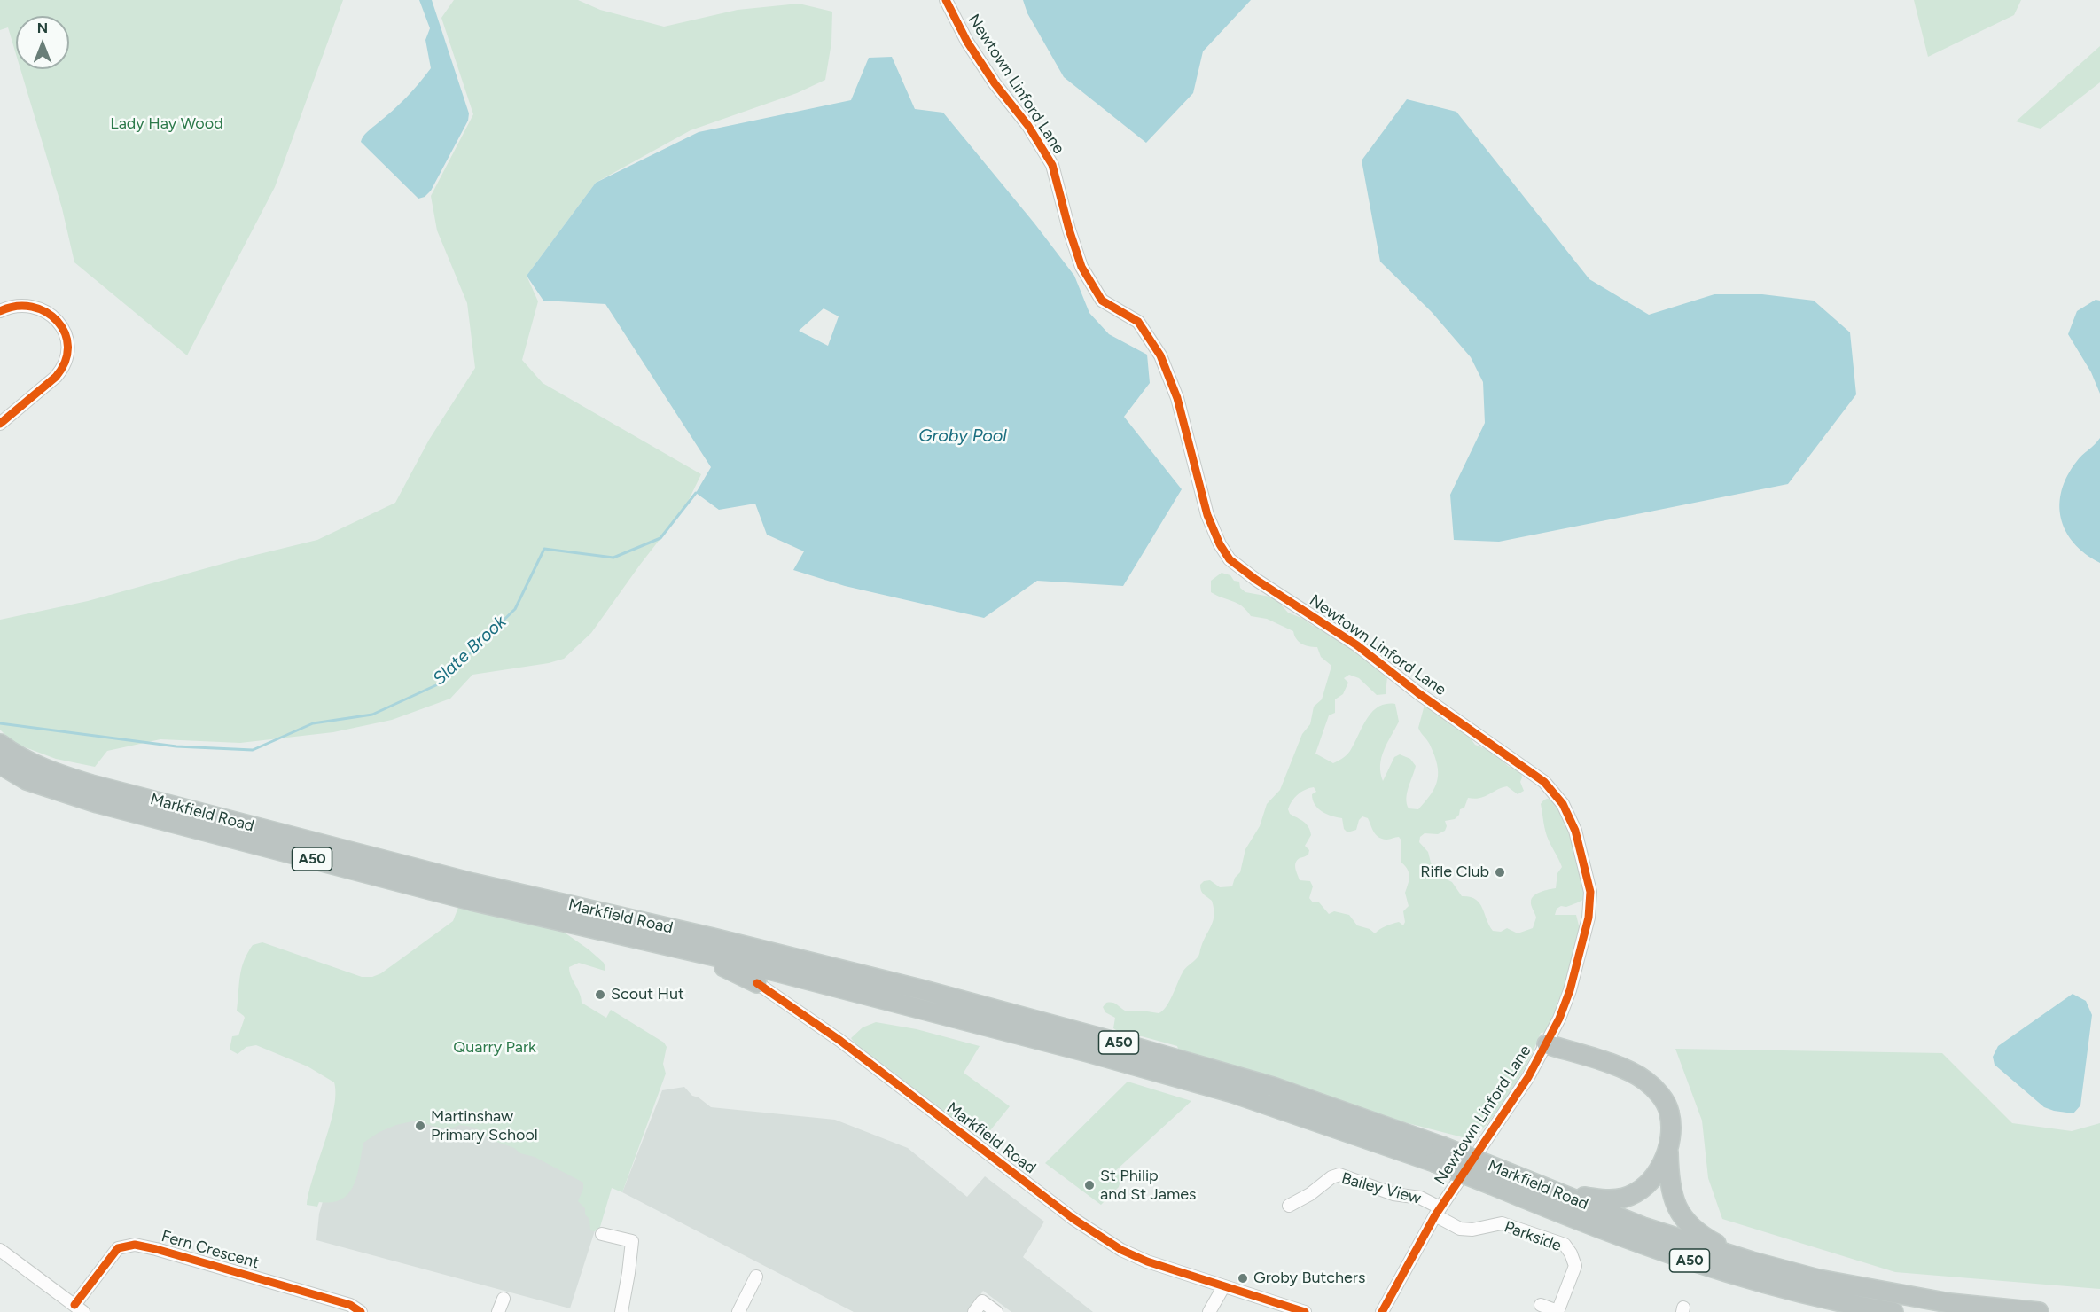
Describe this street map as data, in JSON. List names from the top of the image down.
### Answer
{
  "streets": {
    "highway": ["Markfield Road", "A50"],
    "street": [
      "Newtown Linford Lane",
      "Bailey View",
      "Parkside",
      "Fern Crescent"
    ]
  },
  "crossings": [
    ["Newtown Linford Lane", "Bailey View"],
    ["Newtown Linford Lane", "Parkside"],
    ["Bailey View", "Parkside"]
  ],
  "water": ["Groby Pool", "Slate Brook"],
  "parks": ["Lady Hay Wood", "Quarry Park"],
  "places": [
    "Rifle Club",
    "Scout Hut",
    "Martinshaw Primary School",
    "St Philip and St James",
    "Groby Butchers"
  ],
  "north": "top"
}
